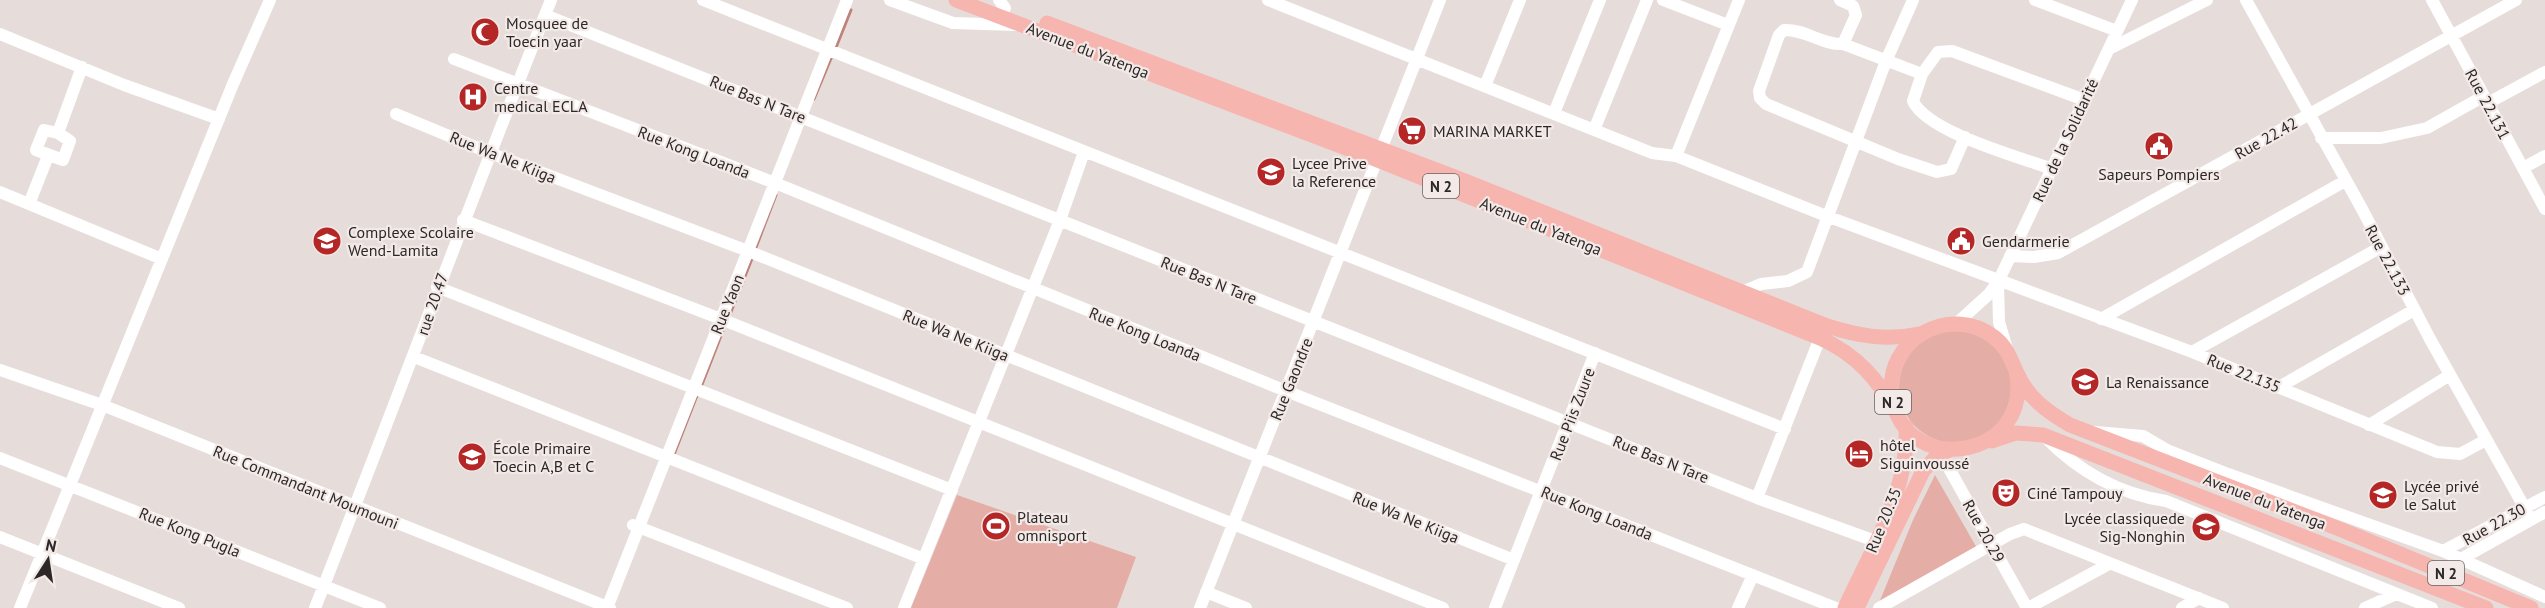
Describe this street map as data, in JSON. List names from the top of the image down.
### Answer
{
  "streets": {
    "main road": ["Avenue du Yatenga", "N 2", "Rue 20.35"],
    "street": [
      "Rue Bas N Tare",
      "Rue 22.131",
      "Rue 22.42",
      "Rue de la Solidarité",
      "Rue Kong Loanda",
      "Rue Wa Ne Kiiga",
      "Rue 22.133",
      "rue 20.47",
      "Rue Yaon",
      "Rue 22.135",
      "Rue Gaondre",
      "Rue Piis Zuure",
      "Rue Commandant Moumouni",
      "Rue 22.30",
      "Rue 20.29",
      "Rue Kong Pugla"
    ]
  },
  "crossings": [
    ["Avenue du Yatenga", "Rue de la Solidarité"],
    ["Avenue du Yatenga", "N 2"],
    ["Avenue du Yatenga", "Rue Gaondre"],
    ["Avenue du Yatenga", "Rue 20.35"],
    ["Avenue du Yatenga", "Rue 20.29"],
    ["Rue Bas N Tare", "rue 20.47"],
    ["Rue Bas N Tare", "Rue Yaon"],
    ["Rue Bas N Tare", "Rue Gaondre"],
    ["Rue Bas N Tare", "Rue Piis Zuure"],
    ["Rue Bas N Tare", "Rue 20.35"],
    ["Rue 22.131", "Rue 22.42"],
    ["Rue 22.42", "Rue de la Solidarité"],
    ["Rue 22.42", "Rue 22.133"],
    ["Rue de la Solidarité", "N 2"],
    ["Rue de la Solidarité", "Rue 22.135"],
    ["Rue de la Solidarité", "Rue 20.35"],
    ["Rue de la Solidarité", "Rue 20.29"],
    ["Rue Kong Loanda", "rue 20.47"],
    ["Rue Kong Loanda", "Rue Yaon"],
    ["Rue Kong Loanda", "Rue Gaondre"],
    ["Rue Kong Loanda", "Rue Piis Zuure"],
    ["Rue Wa Ne Kiiga", "rue 20.47"],
    ["Rue Wa Ne Kiiga", "Rue Yaon"],
    ["Rue Wa Ne Kiiga", "Rue Gaondre"],
    ["Rue Wa Ne Kiiga", "Rue Piis Zuure"],
    ["N 2", "Rue 20.35"],
    ["N 2", "Rue 20.29"],
    ["Rue 22.133", "Rue 22.135"],
    ["Rue 22.133", "Rue 22.30"],
    ["rue 20.47", "Rue Commandant Moumouni"],
    ["rue 20.47", "Rue Kong Pugla"],
    ["Rue Yaon", "Rue Commandant Moumouni"],
    ["Rue 22.135", "Rue Gaondre"],
    ["Rue 20.35", "Rue 20.29"]
  ],
  "places": {
    "mosque": ["Mosquee de Toecin yaar"],
    "hospital": ["Centre medical ECLA"],
    "supermarket": ["MARINA MARKET"],
    "public building": ["Sapeurs Pompiers", "Gendarmerie"],
    "school or university": [
      "Lycee Prive la Reference",
      "Complexe Scolaire Wend-Lamita",
      "La Renaissance",
      "École Primaire Toecin A,B et C",
      "Lycée privé le Salut",
      "Lycée classiquede Sig-Nonghin"
    ],
    "hotel": ["hôtel Siguinvoussé"],
    "theatre": ["Ciné Tampouy"],
    "sports": ["Plateau omnisport"]
  },
  "north": "top"
}
